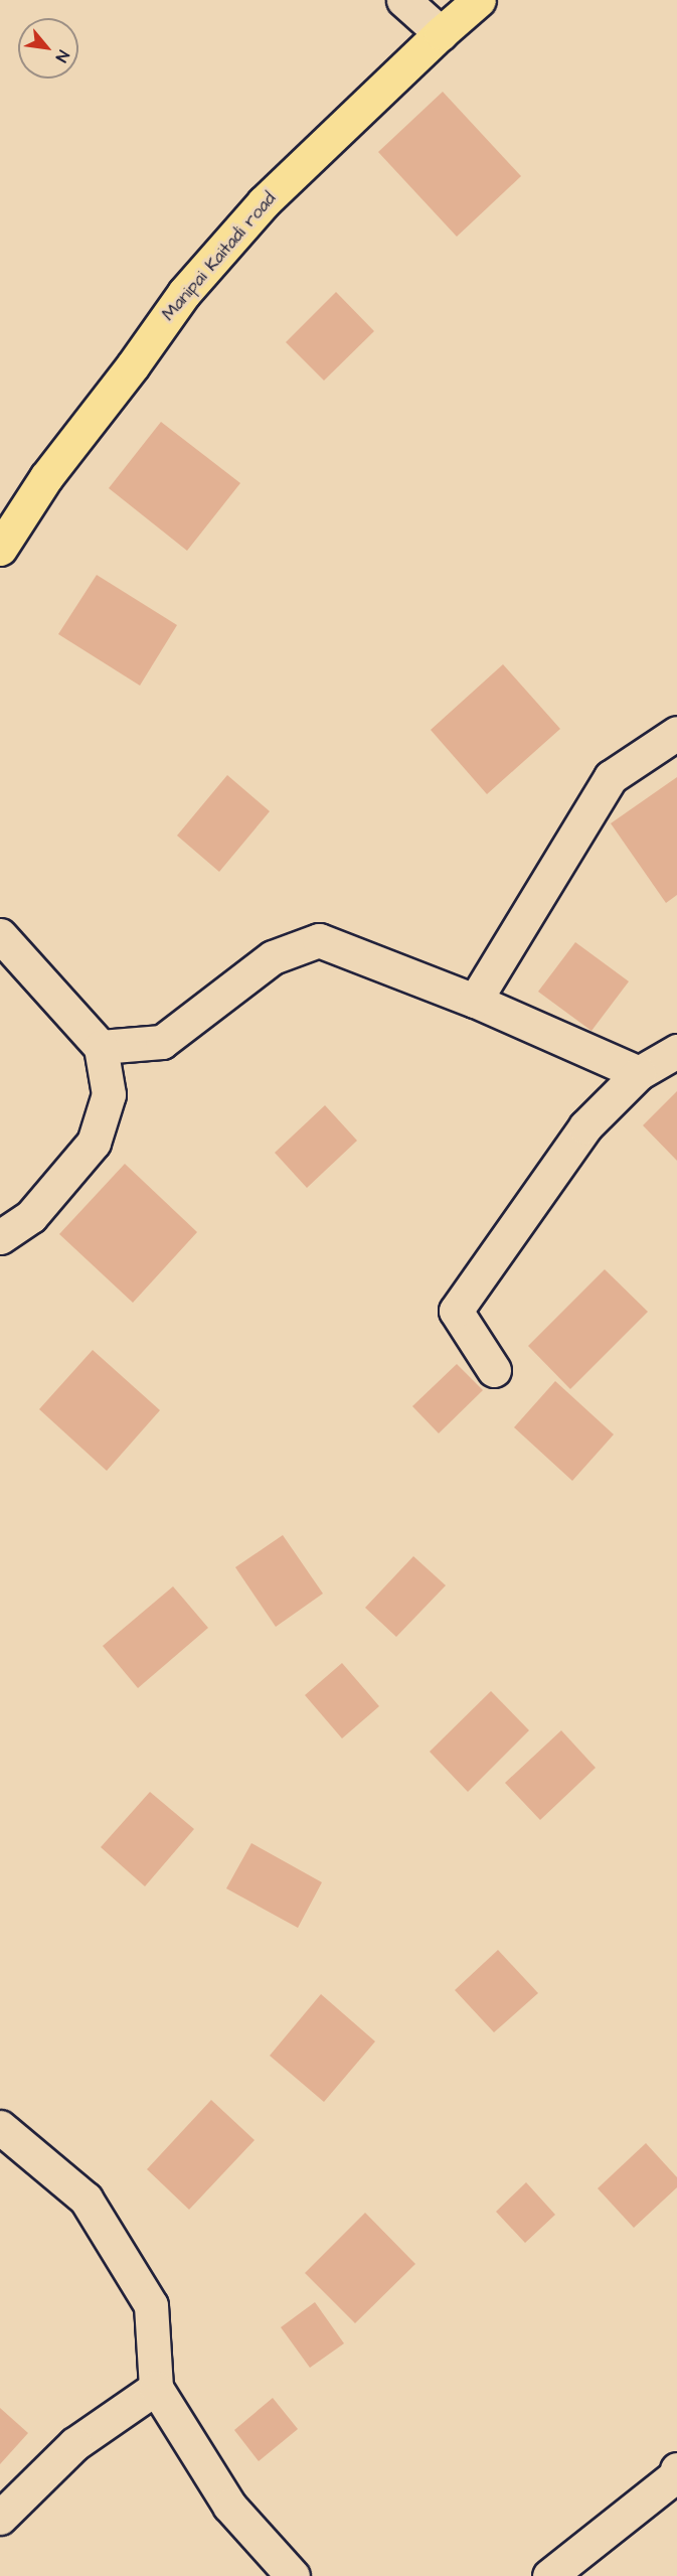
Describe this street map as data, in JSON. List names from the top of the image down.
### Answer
{
  "streets": {
    "main road": ["Manipai Kaitadi road"]
  },
  "north": "bottom right"
}
